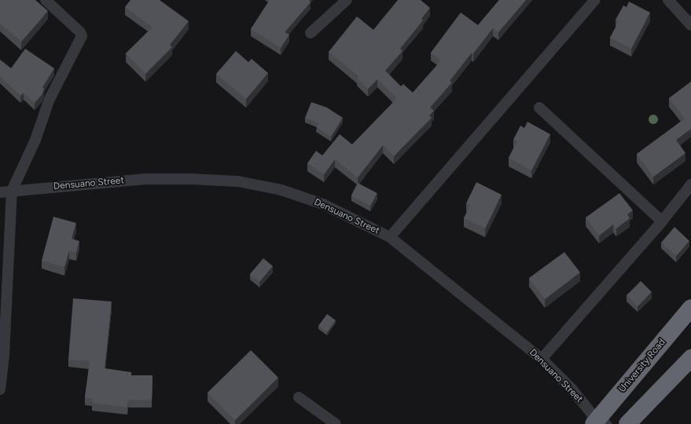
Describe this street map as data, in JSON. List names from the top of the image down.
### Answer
{
  "streets": {
    "highway": ["University Road"],
    "street": ["Densuano Street"]
  },
  "crossings": [
    ["Densuano Street", "University Road"]
  ]
}
